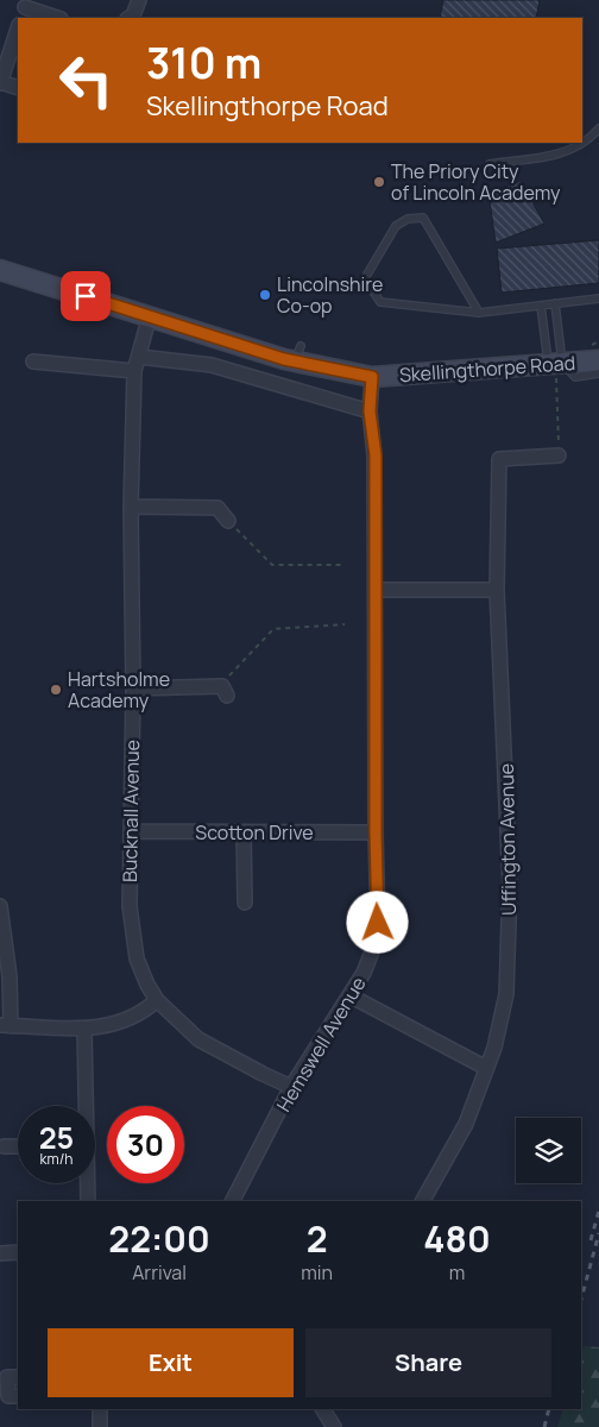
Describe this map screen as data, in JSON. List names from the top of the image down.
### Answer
{
  "streets": {
    "main road": ["Skellingthorpe Road"],
    "street": [
      "Bucknall Avenue",
      "Scotton Drive",
      "Uffington Avenue",
      "Hemswell Avenue"
    ]
  },
  "crossings": [
    ["Skellingthorpe Road", "Bucknall Avenue"],
    ["Skellingthorpe Road", "Hemswell Avenue"],
    ["Bucknall Avenue", "Scotton Drive"],
    ["Bucknall Avenue", "Hemswell Avenue"],
    ["Scotton Drive", "Hemswell Avenue"]
  ],
  "places": ["The Priory City of Lincoln Academy", "Lincolnshire Co-op", "Hartsholme Academy"],
  "page": {
    "turn": ["310 m", "Skellingthorpe Road"],
    "speed": "25 km/h",
    "limit": "30",
    "eta": [
      "22:00",
      "Arrival",
      "2",
      "min",
      "480",
      "m"
    ],
    "buttons": ["Exit", "Share"]
  }
}
